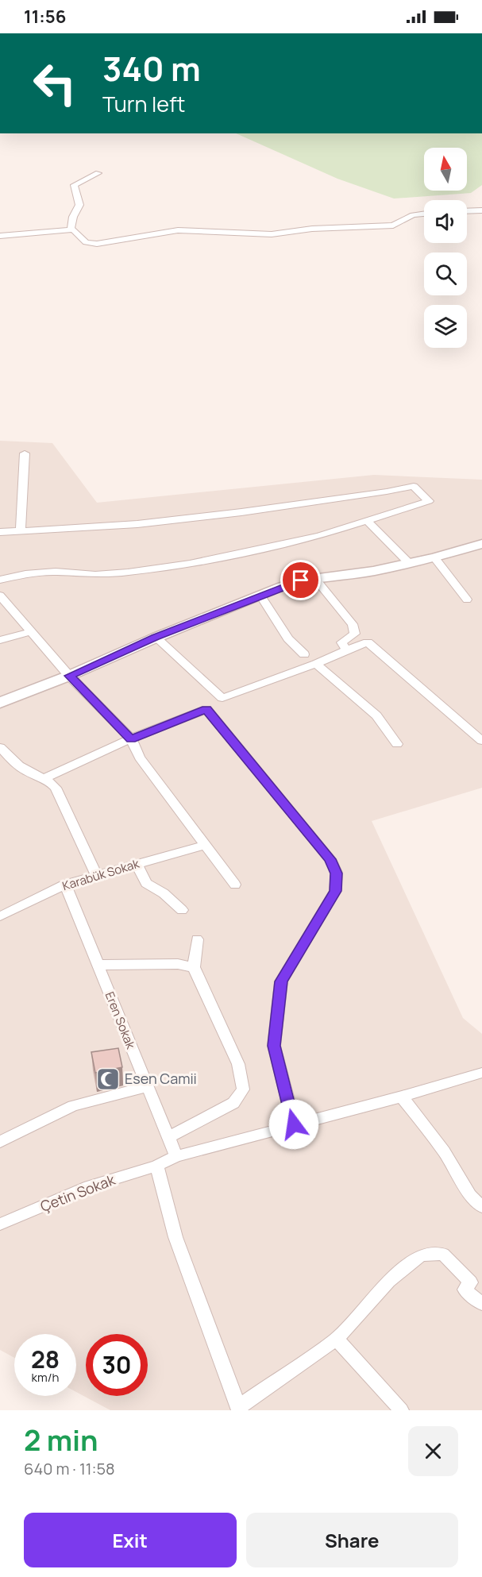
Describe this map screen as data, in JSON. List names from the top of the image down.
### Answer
{
  "streets": {
    "street": ["Karabük Sokak", "Eren Sokak", "Çetin Sokak"]
  },
  "crossings": [
    ["Karabük Sokak", "Eren Sokak"],
    ["Eren Sokak", "Çetin Sokak"]
  ],
  "places": {
    "mosque": ["Esen Camii"]
  },
  "north": "top",
  "page": {
    "status": "11:56",
    "turn": ["340 m", "Turn left"],
    "speed": "28 km/h",
    "limit": "30",
    "heading": ["2 min", "640 m · 11:58"],
    "buttons": ["Exit", "Share"]
  }
}
